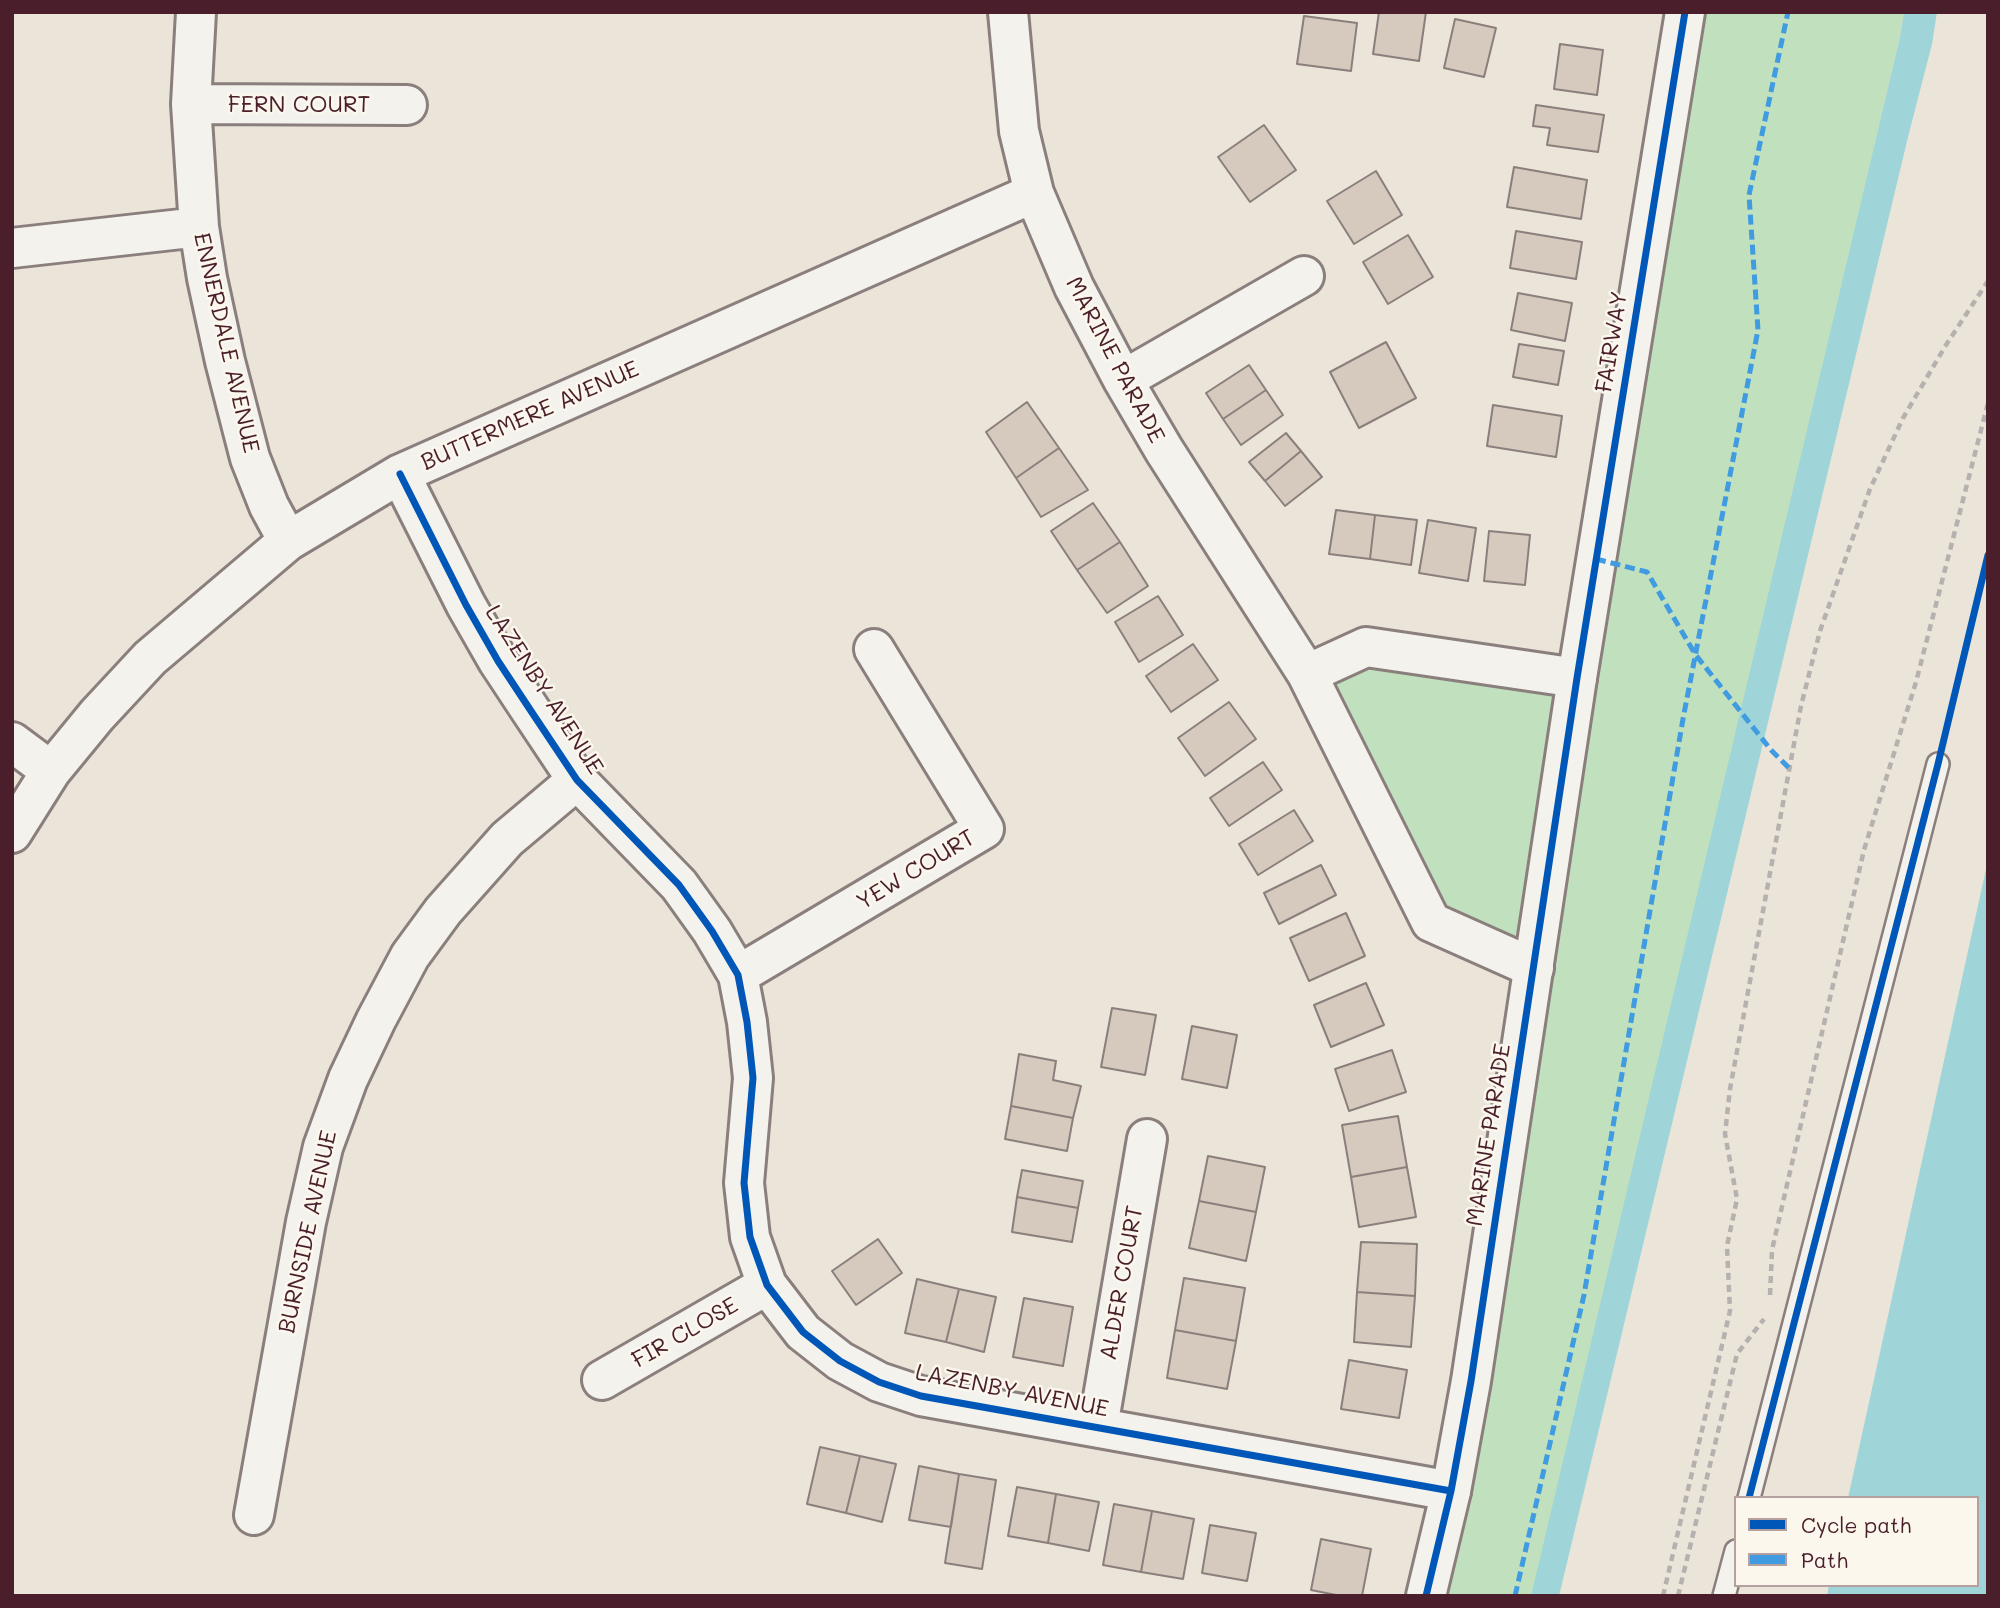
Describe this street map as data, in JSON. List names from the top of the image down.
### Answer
{
  "streets": {
    "street": [
      "FERN COURT",
      "FAIRWAY",
      "ENNERDALE AVENUE",
      "MARINE PARADE",
      "BUTTERMERE AVENUE",
      "LAZENBY AVENUE",
      "YEW COURT",
      "BURNSIDE AVENUE",
      "ALDER COURT",
      "FIR CLOSE"
    ]
  },
  "crossings": [
    ["FERN COURT", "ENNERDALE AVENUE"],
    ["FAIRWAY", "MARINE PARADE"],
    ["ENNERDALE AVENUE", "BUTTERMERE AVENUE"],
    ["MARINE PARADE", "BUTTERMERE AVENUE"],
    ["MARINE PARADE", "LAZENBY AVENUE"],
    ["BUTTERMERE AVENUE", "LAZENBY AVENUE"],
    ["LAZENBY AVENUE", "YEW COURT"],
    ["LAZENBY AVENUE", "BURNSIDE AVENUE"],
    ["LAZENBY AVENUE", "ALDER COURT"],
    ["LAZENBY AVENUE", "FIR CLOSE"]
  ],
  "legend": ["Cycle path", "Path"]
}
